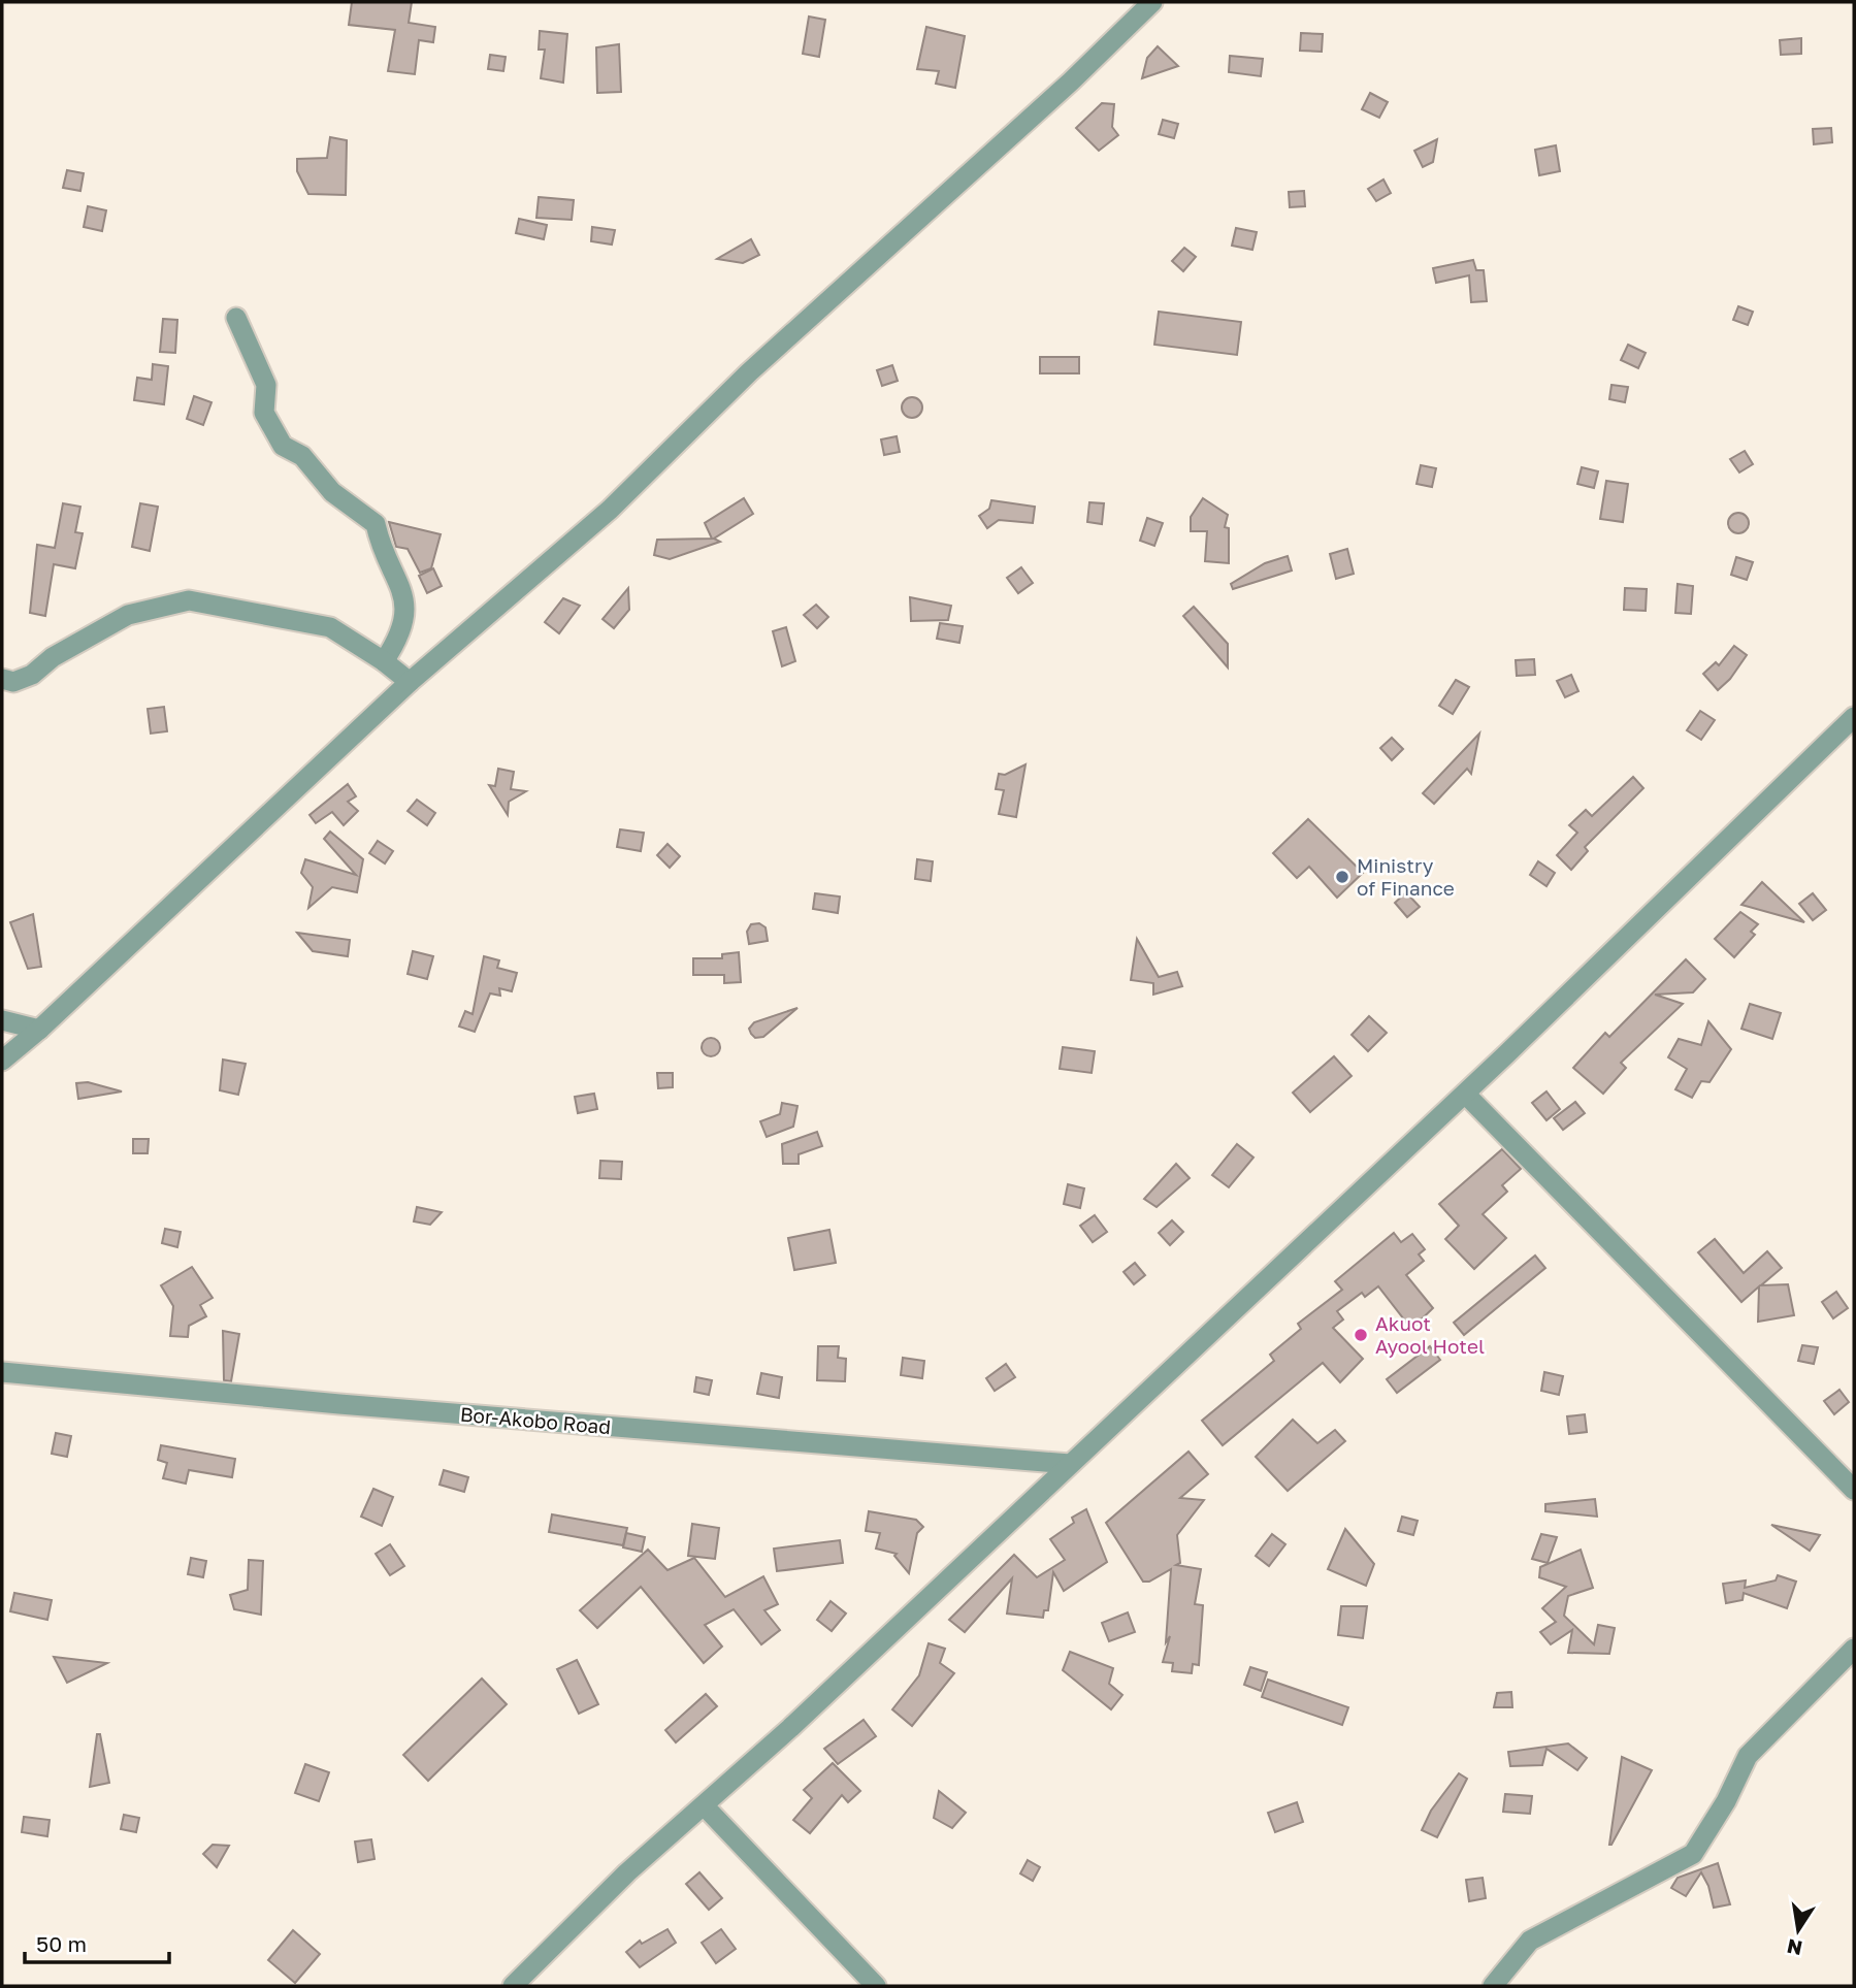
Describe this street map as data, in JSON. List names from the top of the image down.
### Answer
{
  "streets": {
    "street": ["Bor-Akobo Road"]
  },
  "places": ["Ministry of Finance", "Akuot Ayool Hotel"],
  "scale_bar": "50 m",
  "north": "bottom"
}
